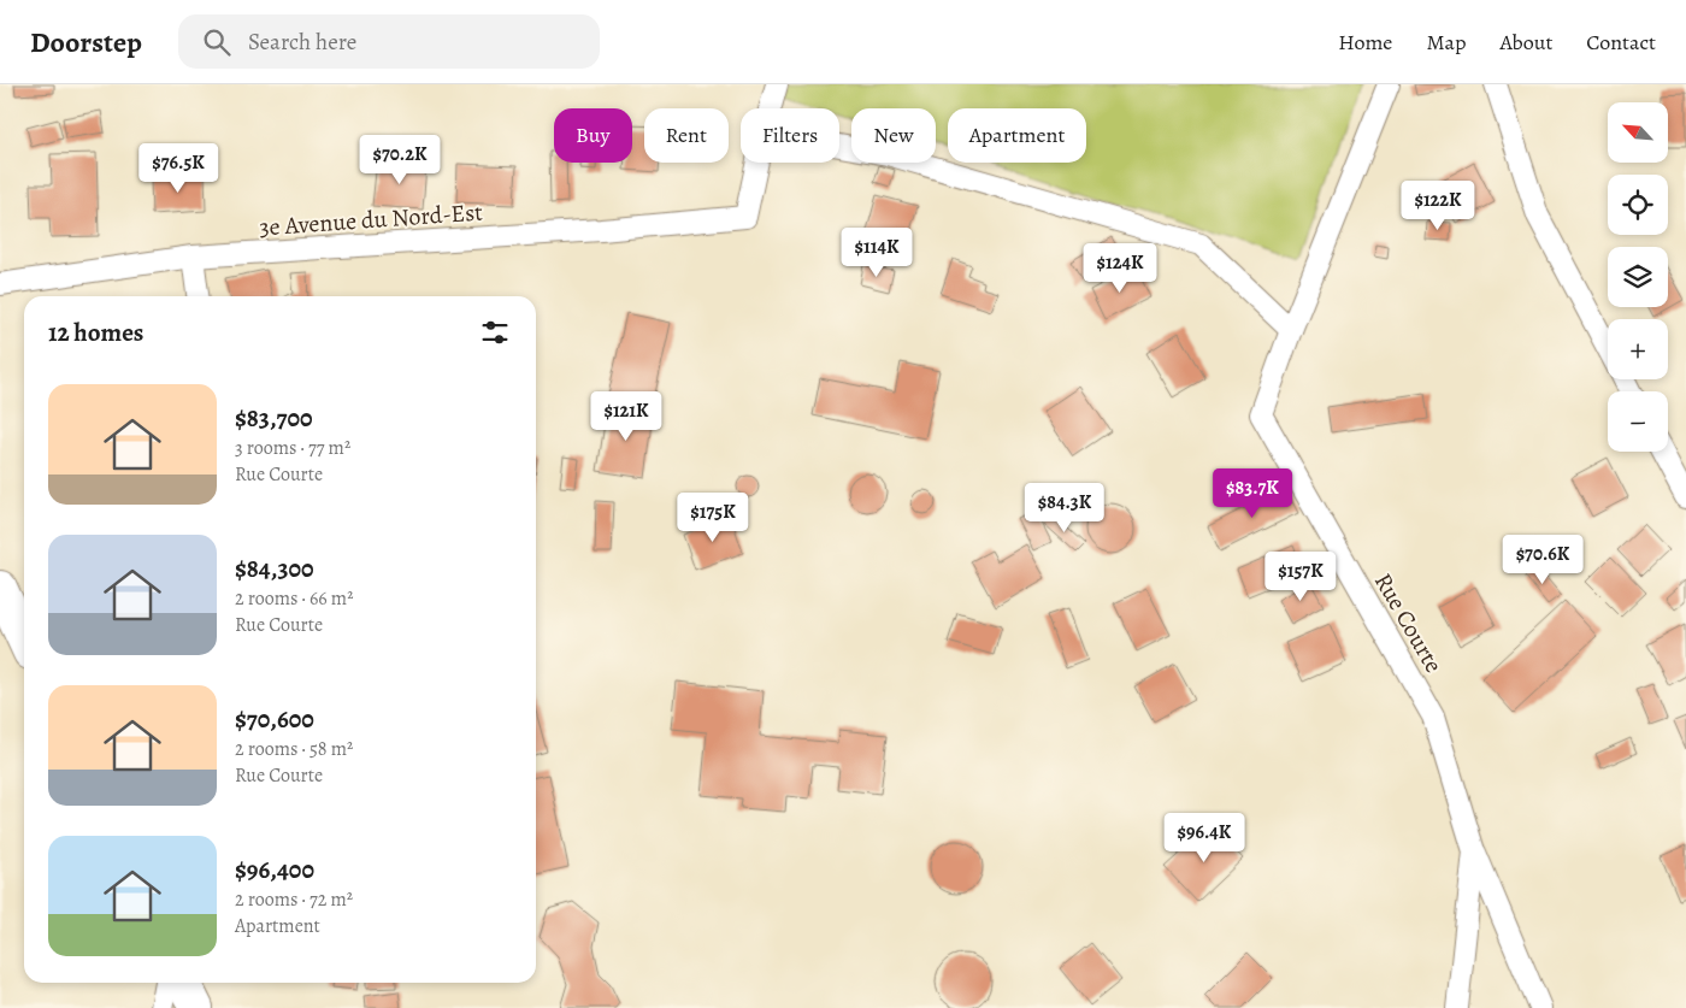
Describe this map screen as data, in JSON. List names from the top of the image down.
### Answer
{
  "streets": {
    "street": ["3e Avenue du Nord-Est", "Rue Courte"]
  },
  "north": "top left",
  "page": {
    "header": "Doorstep",
    "search": "Search here",
    "nav": [
      "Home",
      "Map",
      "About",
      "Contact"
    ],
    "map_buttons": ["+", "−"],
    "chip": [
      "Buy",
      "Rent",
      "Filters",
      "New",
      "Apartment"
    ],
    "price": [
      "$70.2K",
      "$76.5K",
      "$122K",
      "$114K",
      "$124K",
      "$121K",
      "$83.7K",
      "$84.3K",
      "$175K",
      "$70.6K",
      "$157K",
      "$96.4K"
    ],
    "heading": "12 homes",
    "list": [
      {
        "name": "$83,700",
        "note": "3 rooms · 77 m² · Rue Courte"
      },
      {
        "name": "$84,300",
        "note": "2 rooms · 66 m² · Rue Courte"
      },
      {
        "name": "$70,600",
        "note": "2 rooms · 58 m² · Rue Courte"
      },
      {
        "name": "$96,400",
        "note": "2 rooms · 72 m² · Apartment"
      }
    ]
  }
}
